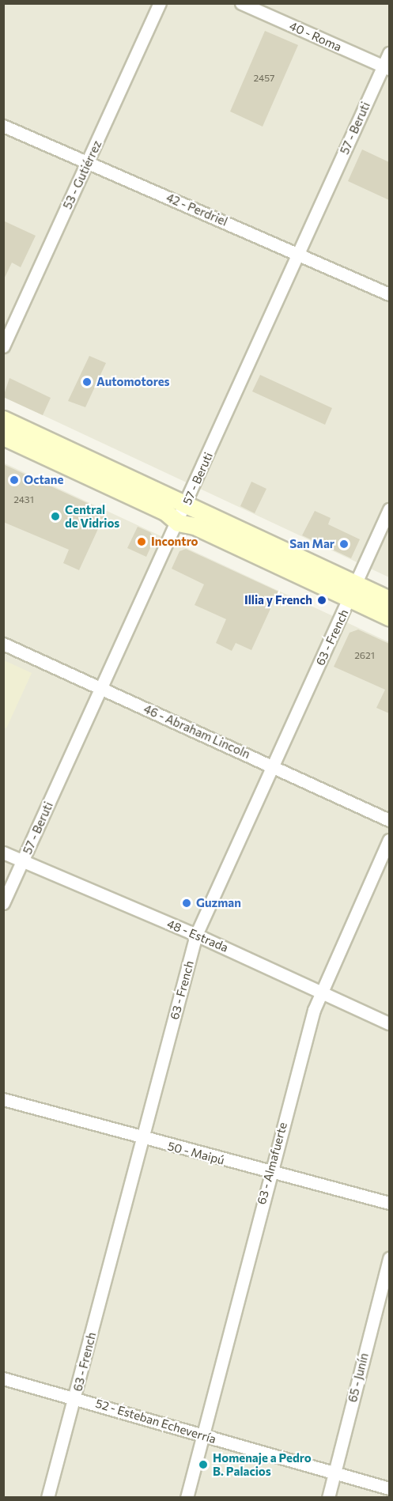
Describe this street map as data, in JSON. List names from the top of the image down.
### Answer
{
  "streets": {
    "street": [
      "40 - Roma",
      "57 - Beruti",
      "53 - Gutiérrez",
      "42 - Perdriel",
      "63 - French",
      "46 - Abraham Lincoln",
      "48 - Estrada",
      "50 - Maipú",
      "63 - Almafuerte",
      "65 - Junín",
      "52 - Esteban Echeverría"
    ]
  },
  "crossings": [
    ["40 - Roma", "57 - Beruti"],
    ["57 - Beruti", "42 - Perdriel"],
    ["57 - Beruti", "46 - Abraham Lincoln"],
    ["57 - Beruti", "48 - Estrada"],
    ["53 - Gutiérrez", "42 - Perdriel"],
    ["63 - French", "46 - Abraham Lincoln"],
    ["63 - French", "48 - Estrada"],
    ["63 - French", "50 - Maipú"],
    ["63 - French", "52 - Esteban Echeverría"],
    ["48 - Estrada", "63 - Almafuerte"],
    ["50 - Maipú", "63 - Almafuerte"],
    ["63 - Almafuerte", "52 - Esteban Echeverría"],
    ["65 - Junín", "52 - Esteban Echeverría"]
  ],
  "places": [
    "Automotores",
    "Octane",
    "Central de Vidrios",
    "Incontro",
    "San Mar",
    "Illia y French",
    "Guzman",
    "Homenaje a Pedro B. Palacios"
  ],
  "house_numbers": ["2457", "2431", "2621"]
}
